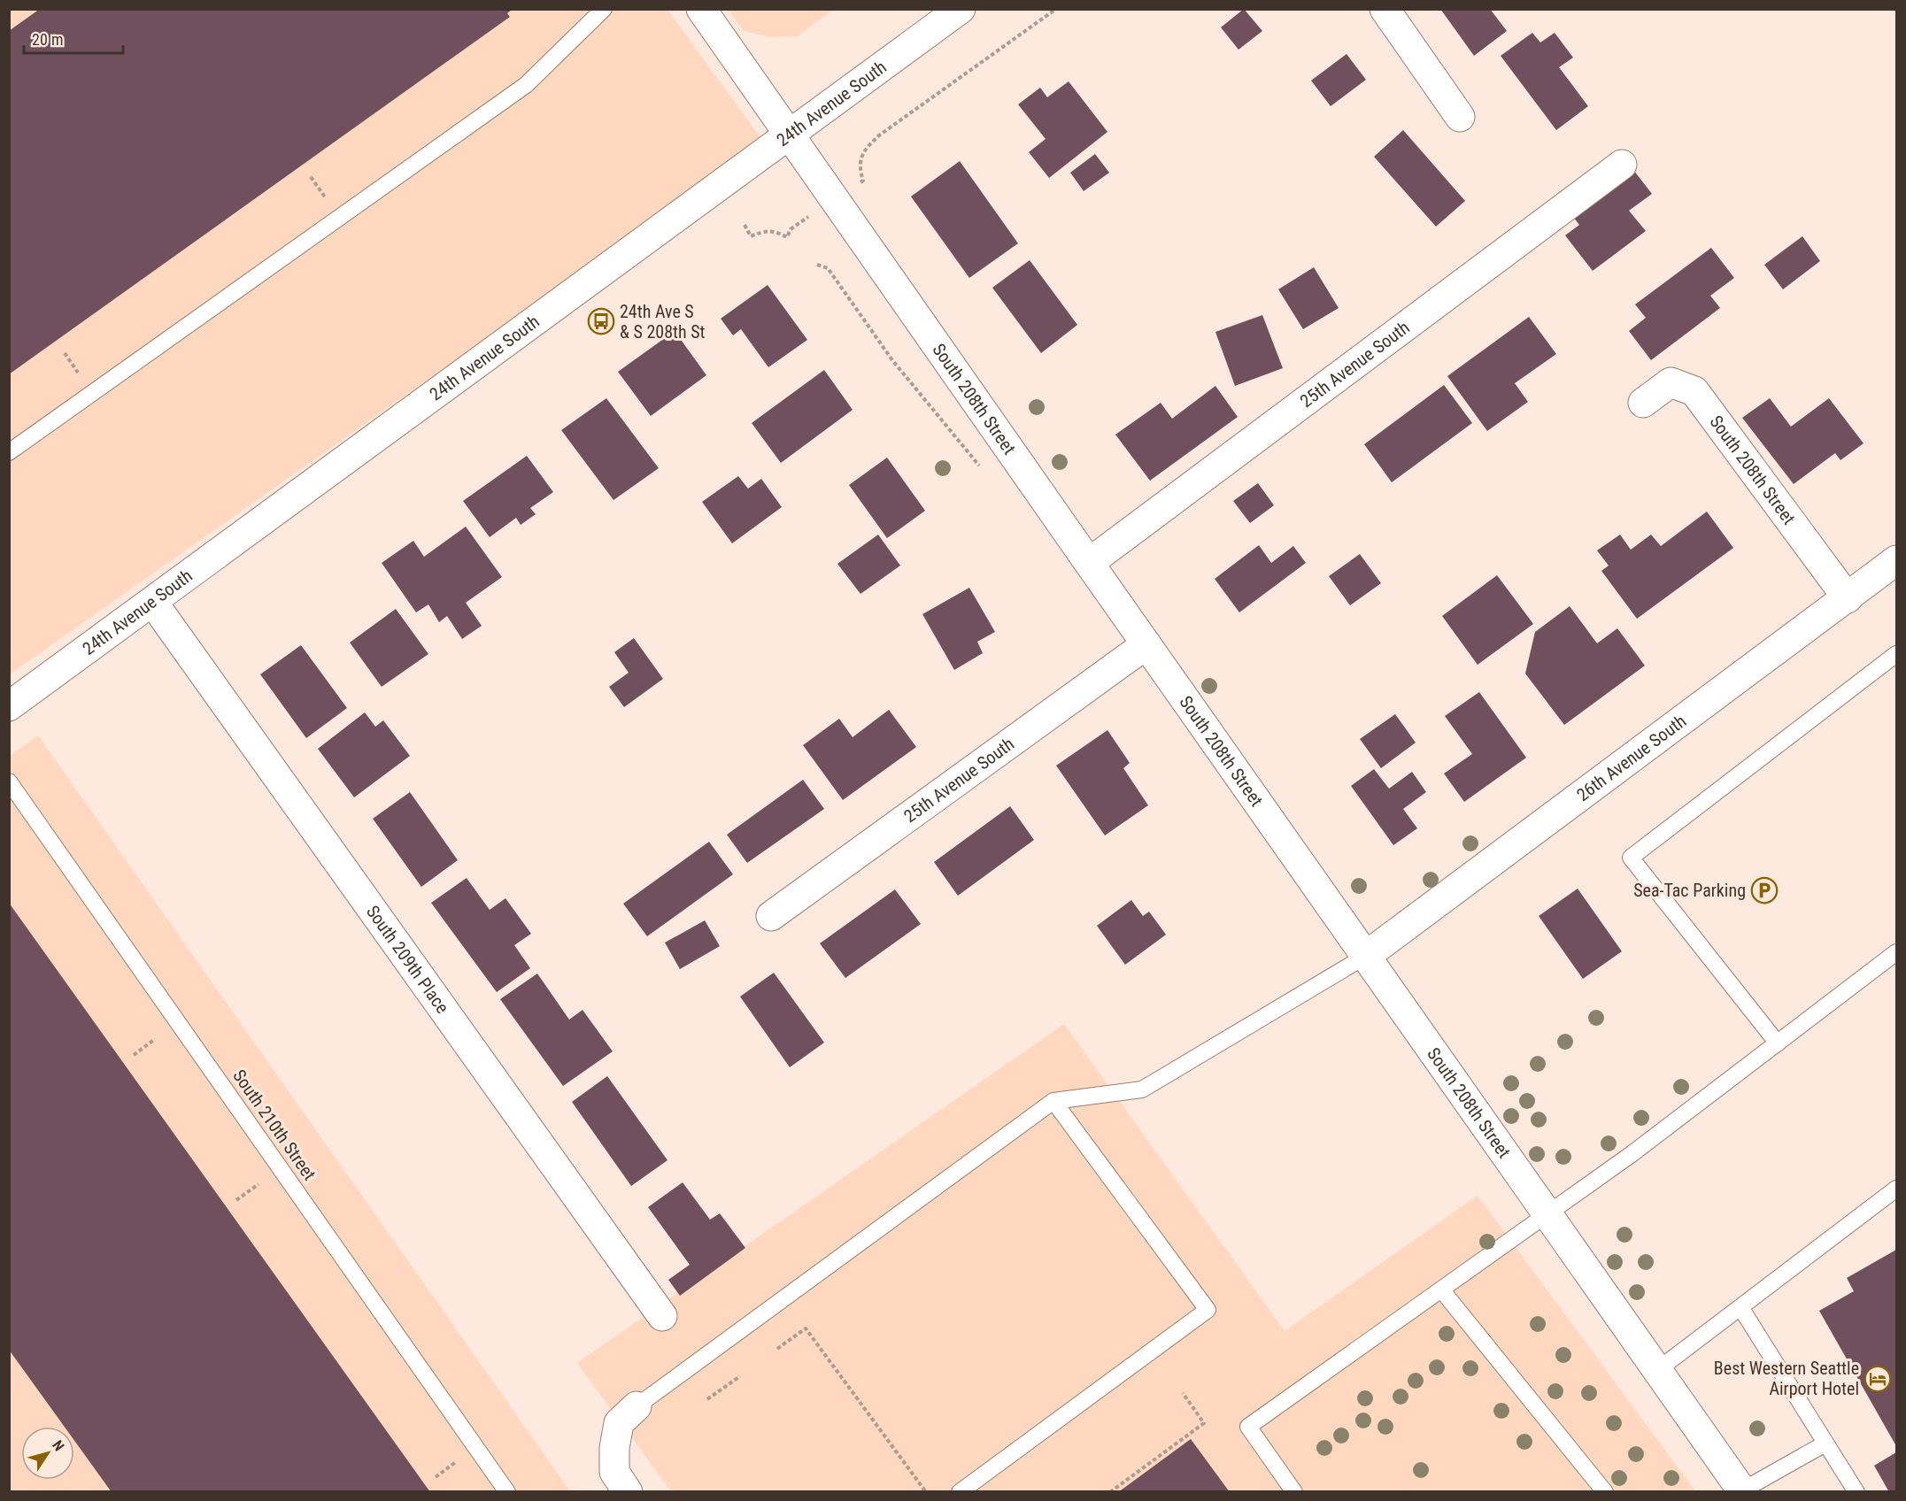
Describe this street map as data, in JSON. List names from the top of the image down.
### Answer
{
  "streets": {
    "street": [
      "24th Avenue South",
      "25th Avenue South",
      "South 208th Street",
      "26th Avenue South",
      "South 209th Place"
    ],
    "lane": ["South 210th Street"]
  },
  "crossings": [
    ["24th Avenue South", "South 208th Street"],
    ["24th Avenue South", "South 209th Place"],
    ["25th Avenue South", "South 208th Street"],
    ["South 208th Street", "26th Avenue South"]
  ],
  "places": {
    "bus stop": ["24th Ave S & S 208th St"],
    "parking": ["Sea-Tac Parking"],
    "hotel": ["Best Western Seattle Airport Hotel"]
  },
  "scale_bar": "20 m",
  "north": "top right"
}
